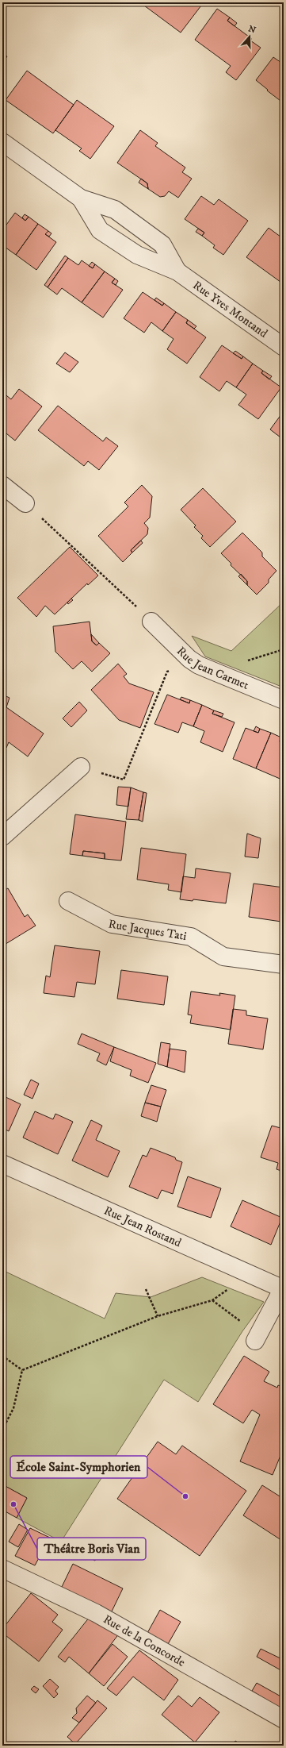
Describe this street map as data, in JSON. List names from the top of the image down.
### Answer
{
  "streets": {
    "street": [
      "Rue Yves Montand",
      "Rue Jean Carmet",
      "Rue Jacques Tati",
      "Rue Jean Rostand",
      "Rue de la Concorde"
    ]
  },
  "places": ["École Saint-Symphorien", "Théâtre Boris Vian"],
  "north": "top"
}
